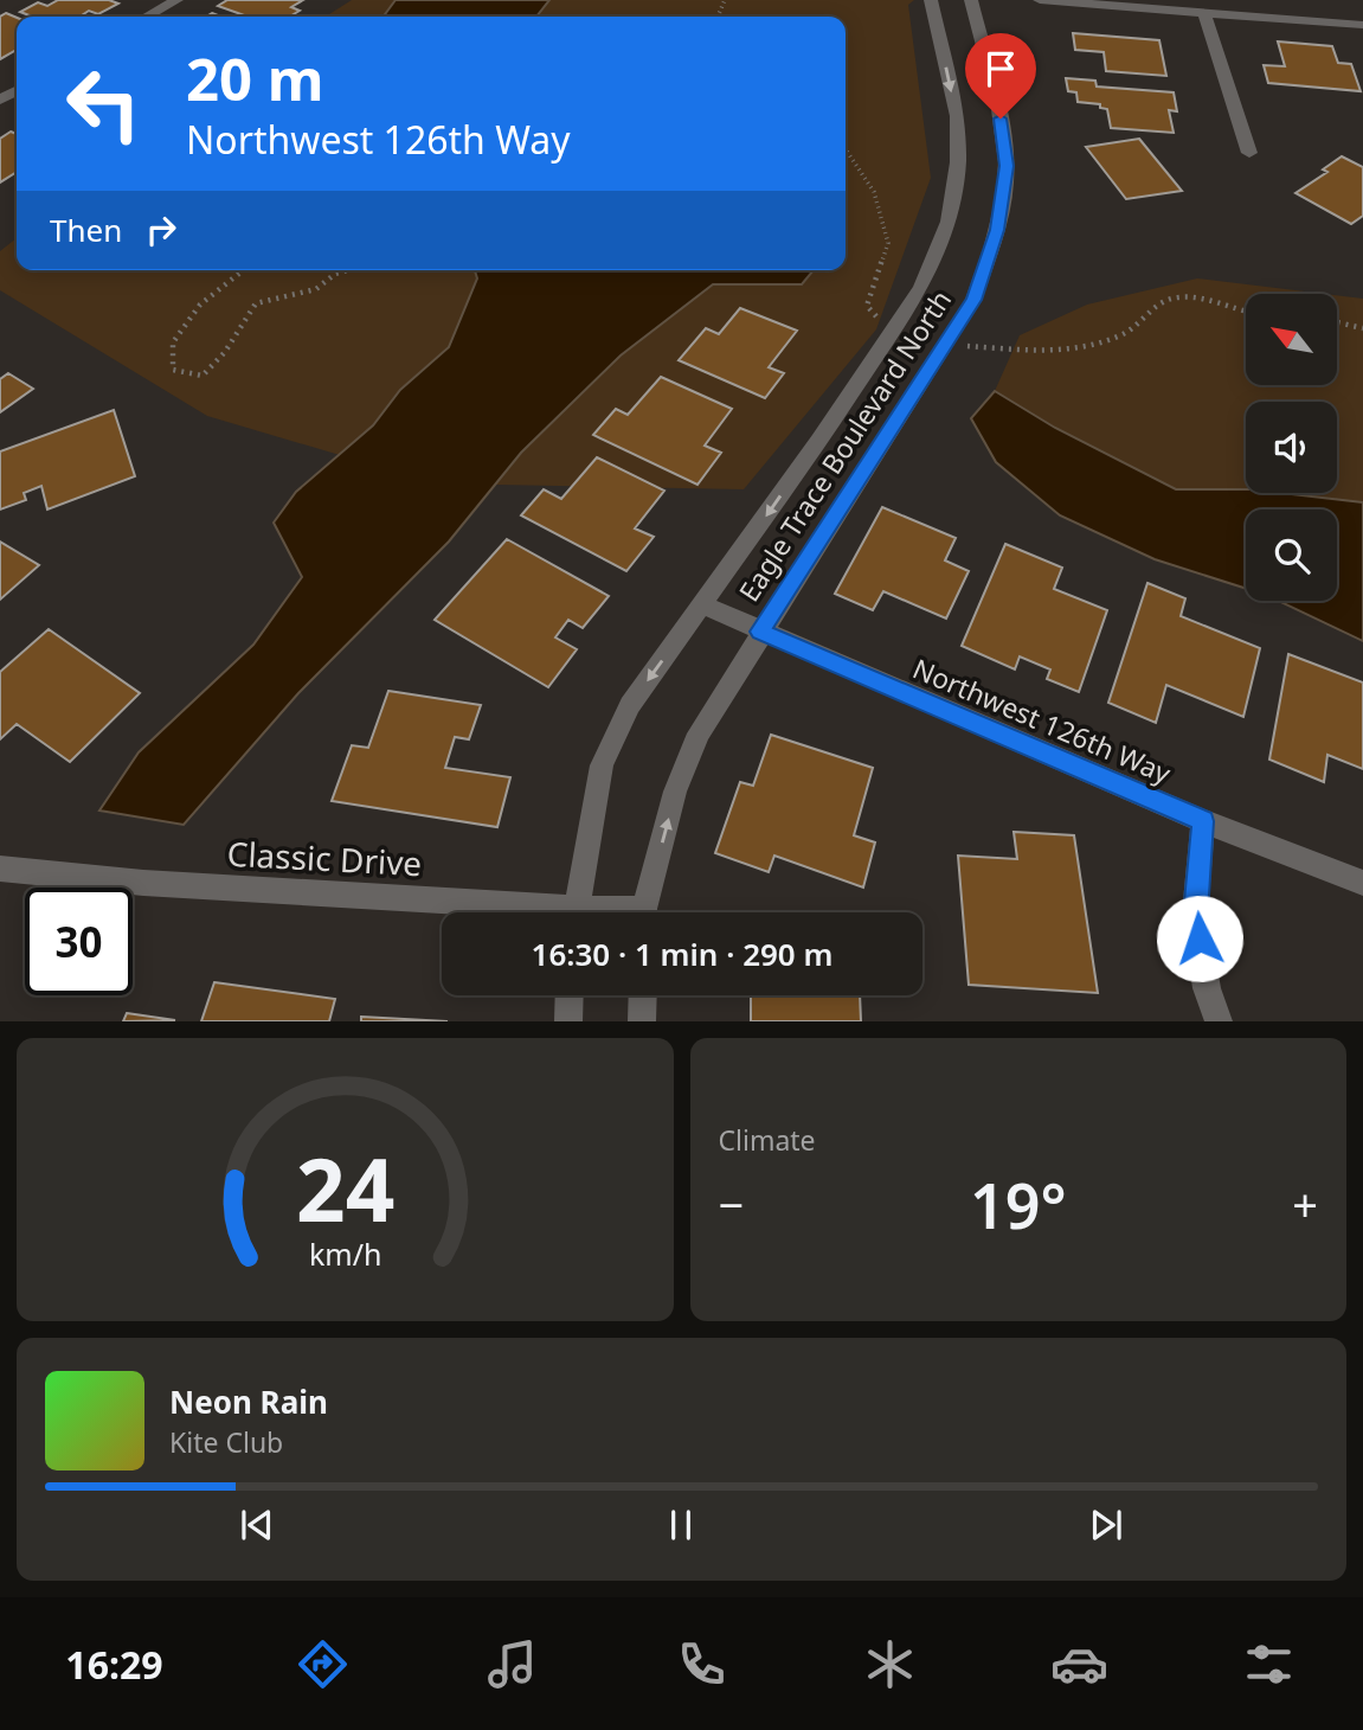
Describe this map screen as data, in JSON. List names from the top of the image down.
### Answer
{
  "streets": {
    "street": ["Eagle Trace Boulevard North", "Northwest 126th Way", "Classic Drive"]
  },
  "crossings": [
    ["Eagle Trace Boulevard North", "Northwest 126th Way"]
  ],
  "north": "top left",
  "page": {
    "turn": ["20 m", "Northwest 126th Way"],
    "then": "Then",
    "limit": "30",
    "trip": "16:30 · 1 min · 290 m",
    "tile": "Climate",
    "heat": ["−", "19°", "+"],
    "song": ["Neon Rain", "Kite Club"],
    "tabs": "16:29",
    "gauge": ["24", "km/h"]
  }
}
